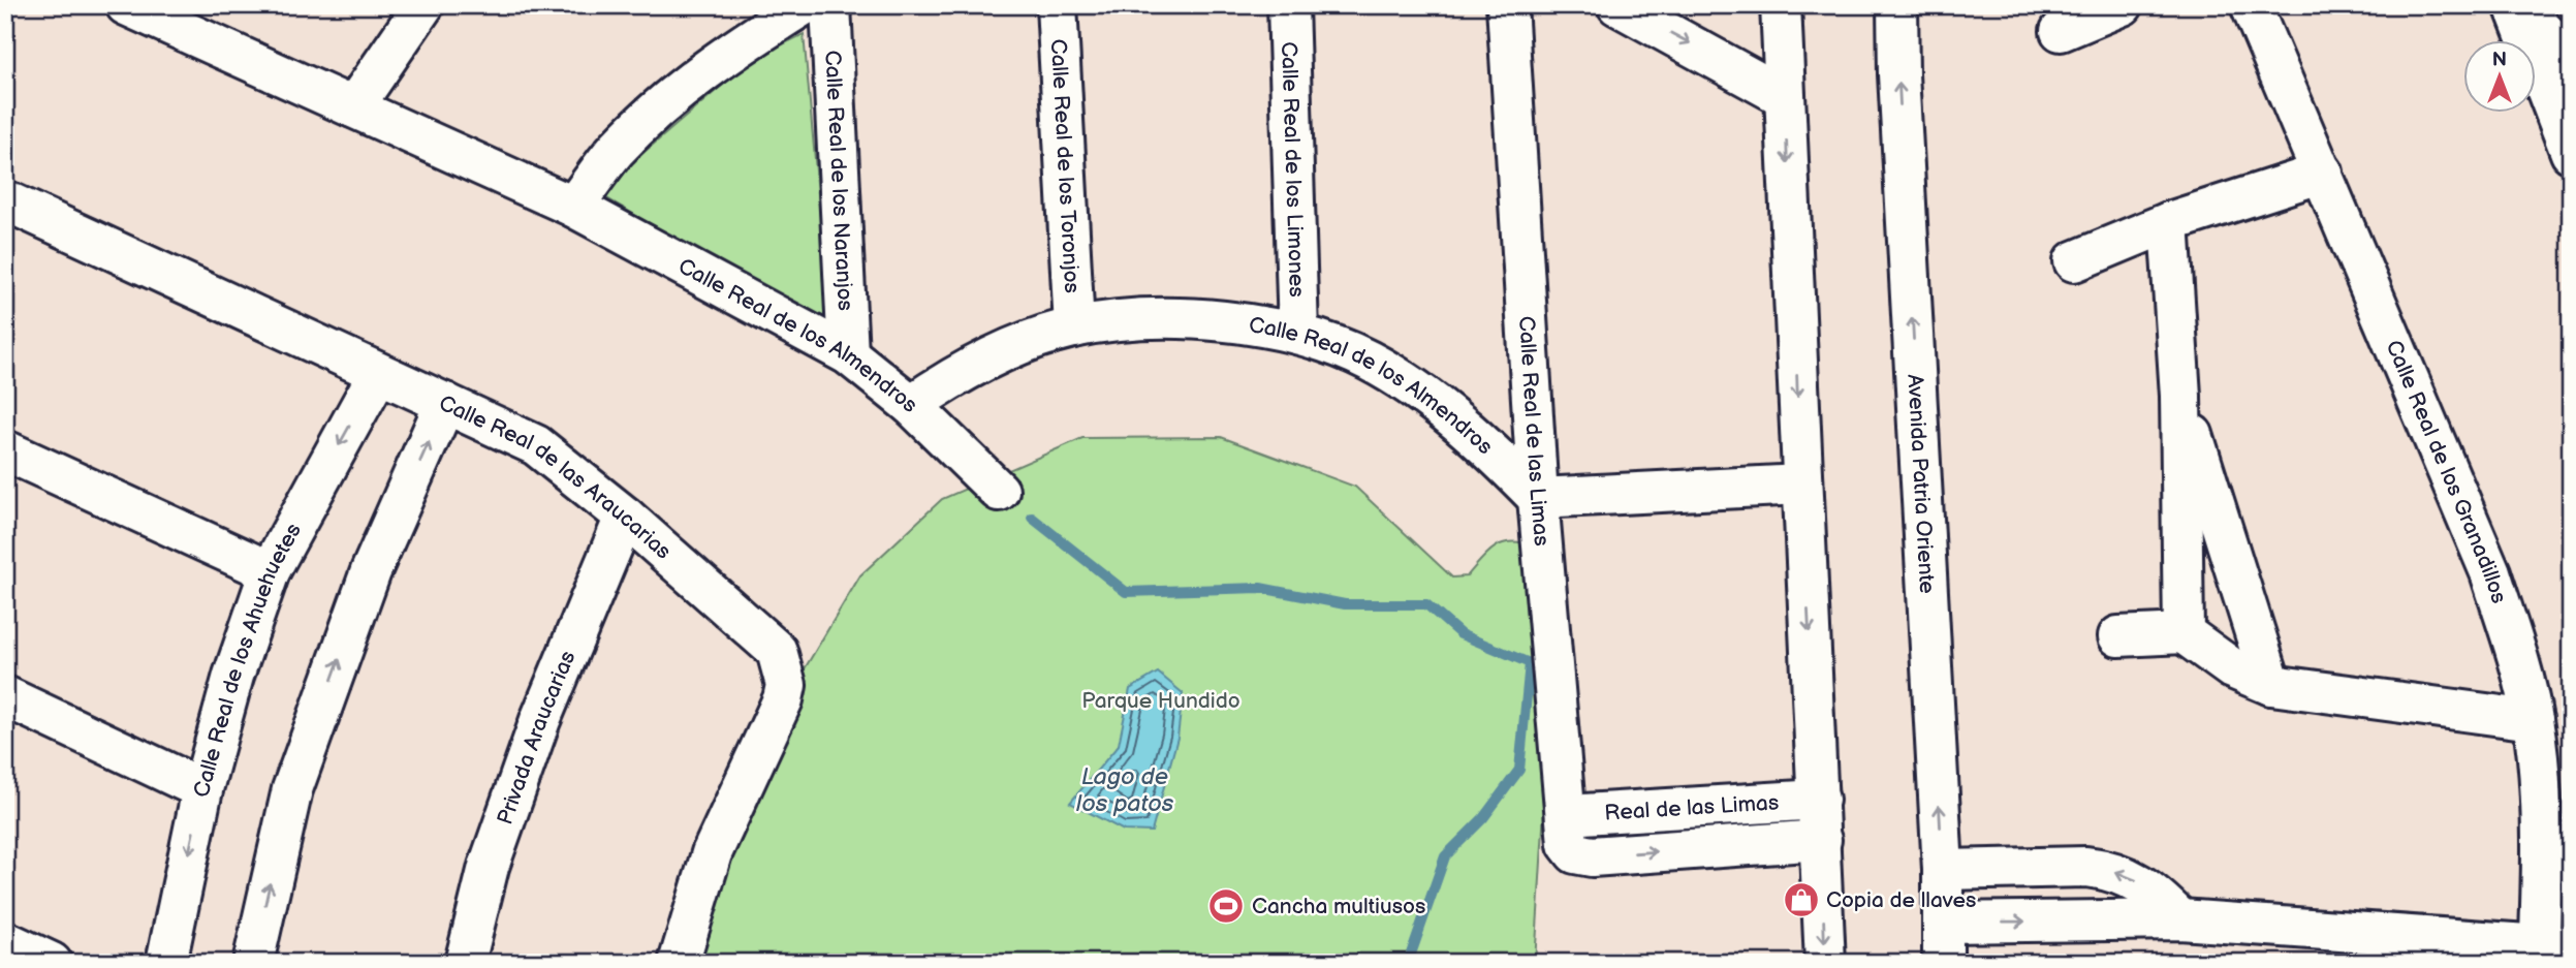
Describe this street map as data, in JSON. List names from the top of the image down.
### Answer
{
  "streets": {
    "street": [
      "Calle Real de los Toronjos",
      "Calle Real de los Limones",
      "Calle Real de los Naranjos",
      "Calle Real de los Almendros",
      "Calle Real de las Limas",
      "Calle Real de los Granadillos",
      "Calle Real de las Araucarias",
      "Avenida Patria Oriente",
      "Calle Real de los Ahuehuetes",
      "Privada Araucarias",
      "Real de las Limas"
    ]
  },
  "crossings": [
    ["Calle Real de los Toronjos", "Calle Real de los Almendros"],
    ["Calle Real de los Limones", "Calle Real de los Almendros"],
    ["Calle Real de los Naranjos", "Calle Real de los Almendros"],
    ["Calle Real de los Almendros", "Calle Real de las Limas"],
    ["Calle Real de las Limas", "Real de las Limas"],
    ["Calle Real de las Araucarias", "Calle Real de los Ahuehuetes"],
    ["Calle Real de las Araucarias", "Privada Araucarias"]
  ],
  "water": ["Lago de los patos"],
  "parks": ["Parque Hundido"],
  "places": {
    "shop": ["Copia de llaves"],
    "sports": ["Cancha multiusos"]
  },
  "north": "top"
}
